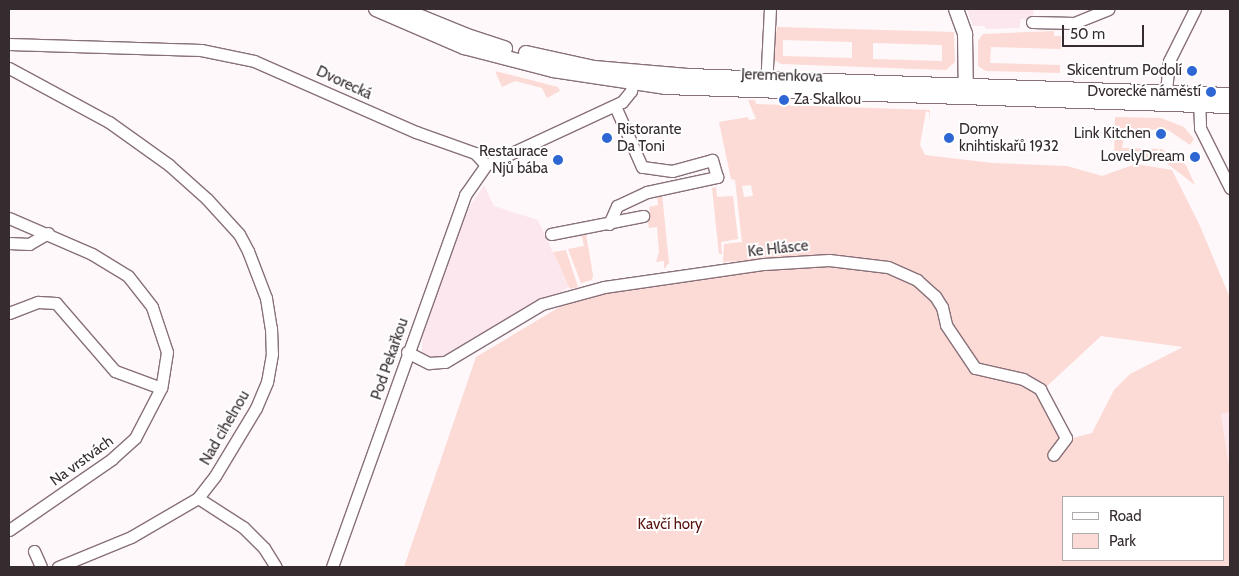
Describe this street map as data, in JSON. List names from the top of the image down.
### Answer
{
  "streets": {
    "street": [
      "Jeremenkova",
      "Dvorecká",
      "Ke Hlásce",
      "Pod Pekařkou",
      "Nad cihelnou",
      "Na vrstvách"
    ]
  },
  "crossings": [
    ["Dvorecká", "Pod Pekařkou"],
    ["Ke Hlásce", "Pod Pekařkou"]
  ],
  "parks": ["Kavčí hory"],
  "places": [
    "Skicentrum Podolí",
    "Dvorecké náměstí",
    "Za Skalkou",
    "Link Kitchen",
    "Ristorante Da Toni",
    "Domy knihtiskařů 1932",
    "LovelyDream",
    "Restaurace Njů bába"
  ],
  "legend": ["Road", "Park"],
  "scale_bar": "50 m"
}
